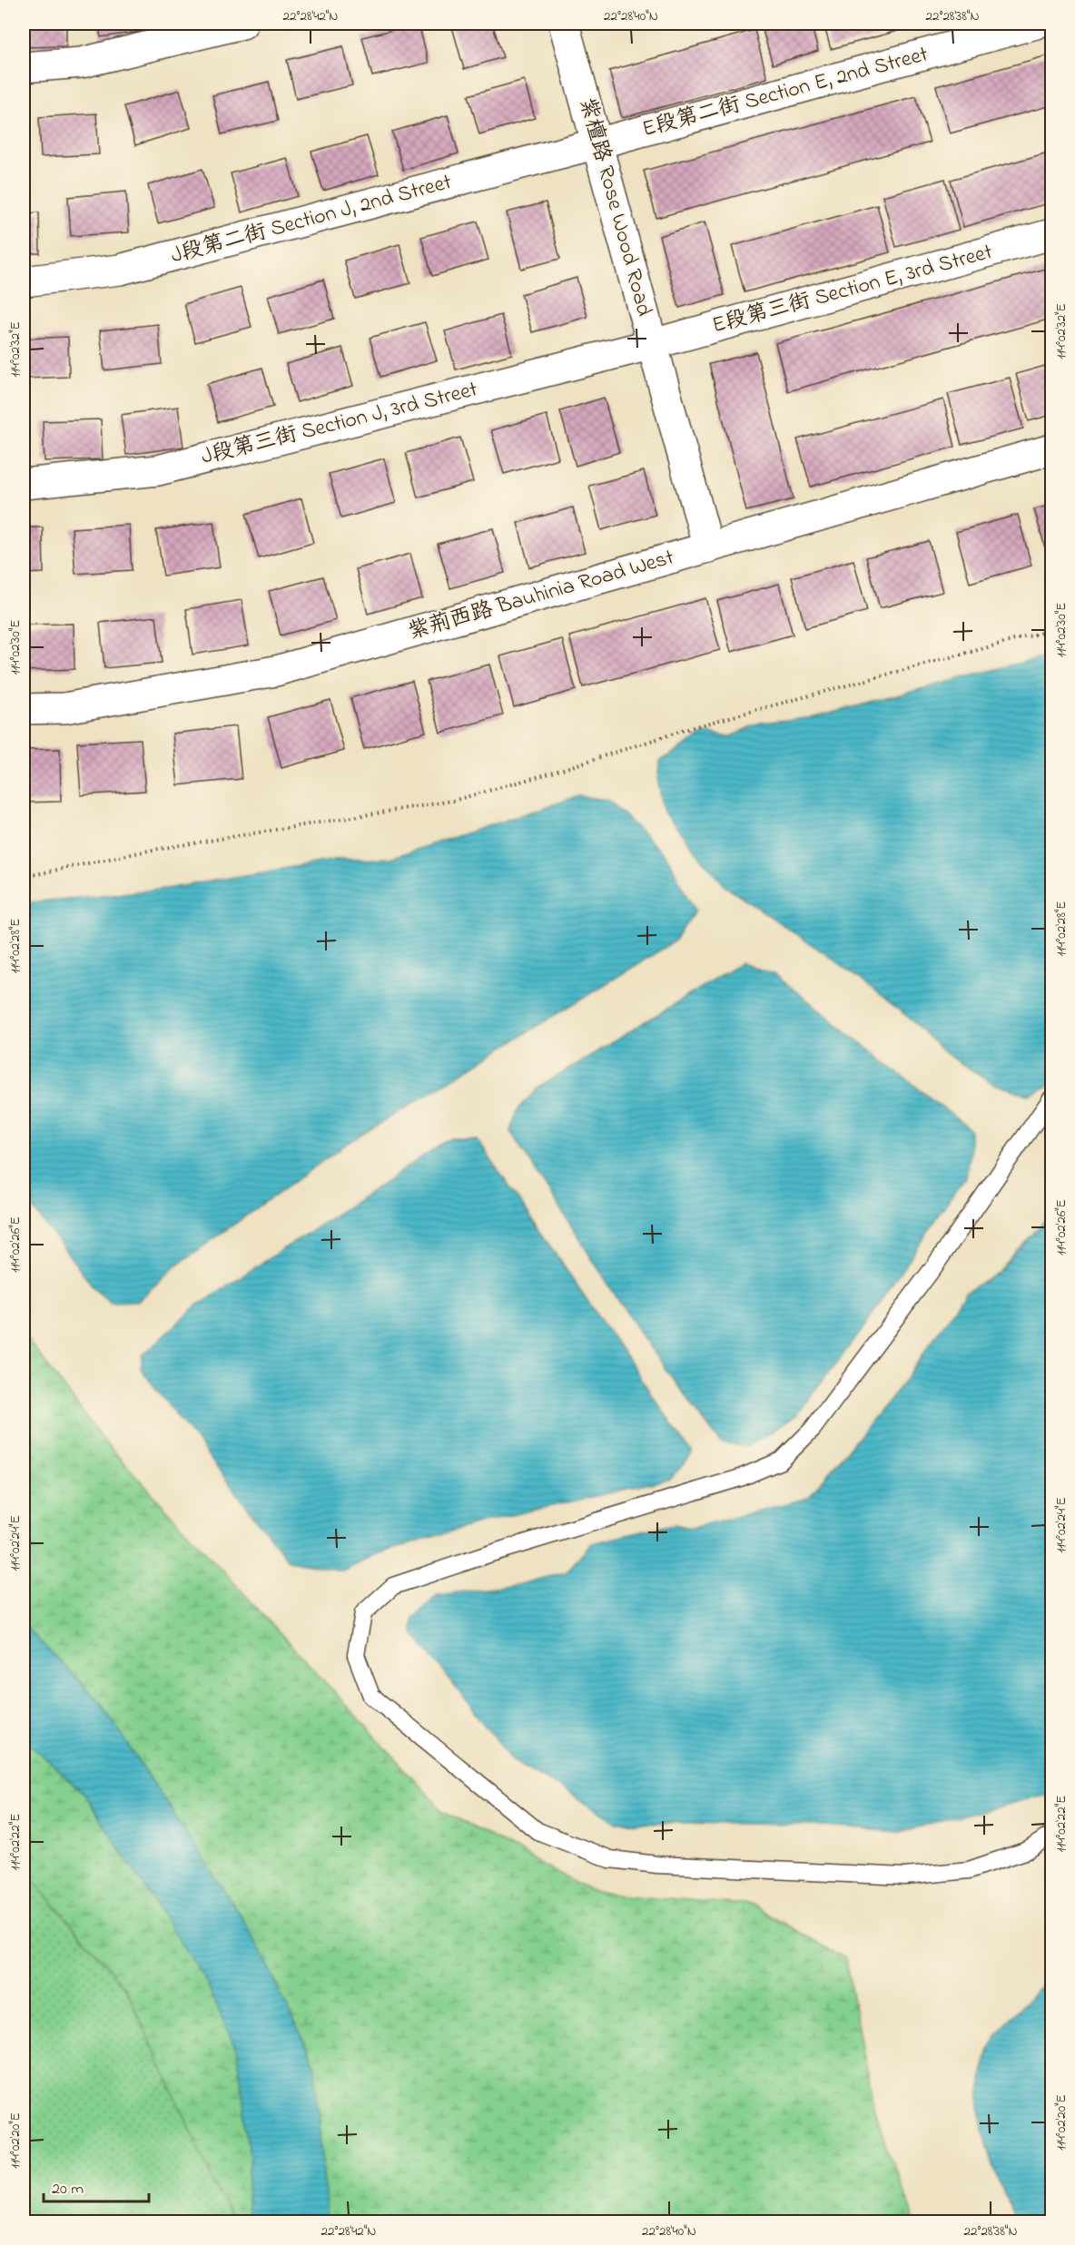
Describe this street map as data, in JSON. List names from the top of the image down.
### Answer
{
  "streets": {
    "street": [
      "E段第二街 Section E, 2nd Street",
      "紫檀路 Rose Wood Road",
      "J段第二街 Section J, 2nd Street",
      "E段第三街 Section E, 3rd Street",
      "J段第三街 Section J, 3rd Street",
      "紫荊西路 Bauhinia Road West"
    ]
  },
  "crossings": [
    ["E段第二街 Section E, 2nd Street", "紫檀路 Rose Wood Road"],
    ["E段第二街 Section E, 2nd Street", "J段第二街 Section J, 2nd Street"],
    ["紫檀路 Rose Wood Road", "J段第二街 Section J, 2nd Street"],
    ["紫檀路 Rose Wood Road", "E段第三街 Section E, 3rd Street"],
    ["紫檀路 Rose Wood Road", "J段第三街 Section J, 3rd Street"],
    ["紫檀路 Rose Wood Road", "紫荊西路 Bauhinia Road West"],
    ["E段第三街 Section E, 3rd Street", "J段第三街 Section J, 3rd Street"]
  ],
  "scale_bar": "20 m",
  "coordinates": [
    "22°28'42\"N",
    "22°28'40\"N",
    "22°28'38\"N",
    "114°02'32\"E",
    "114°02'30\"E",
    "114°02'28\"E",
    "114°02'26\"E",
    "114°02'24\"E",
    "114°02'22\"E",
    "114°02'20\"E"
  ]
}
